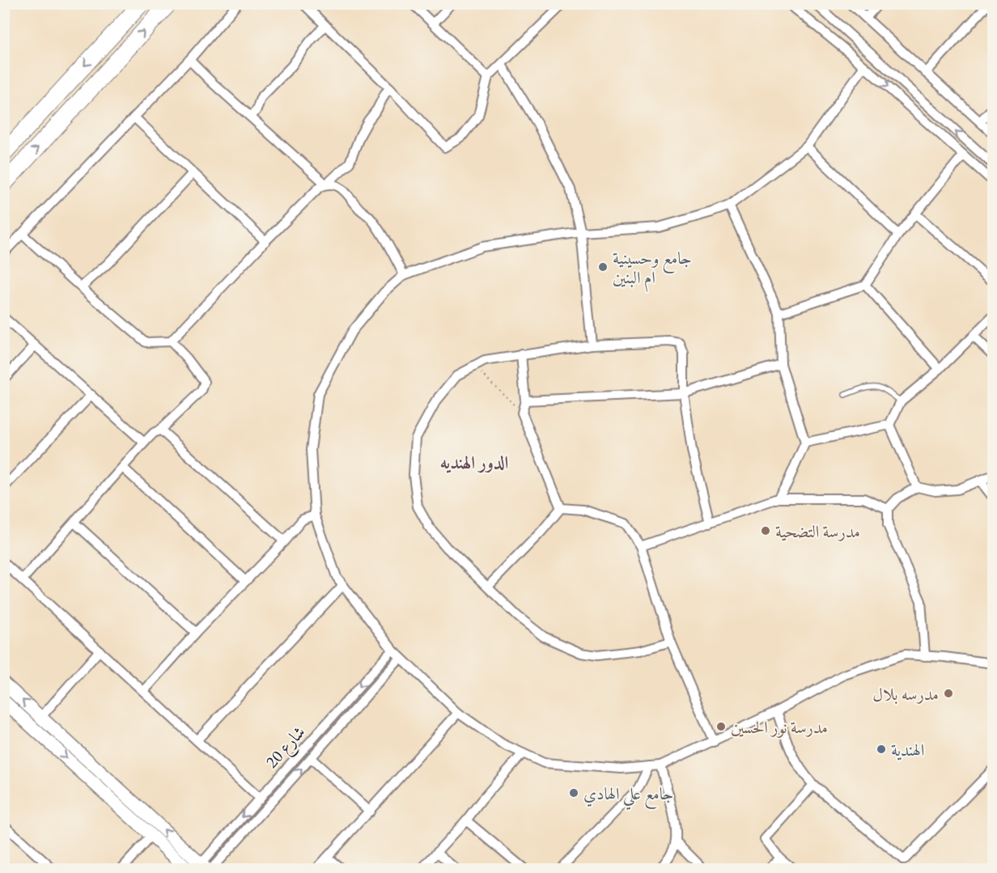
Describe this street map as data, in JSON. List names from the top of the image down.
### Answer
{
  "streets": {
    "street": ["شارع 20"]
  },
  "districts": ["الدور الهنديه"],
  "places": [
    "جامع وحسينية ام البنين",
    "مدرسة التضحية",
    "مدرسه بلال",
    "مدرسة نور الحسين",
    "الهندية",
    "جامع علي الهادي"
  ]
}
